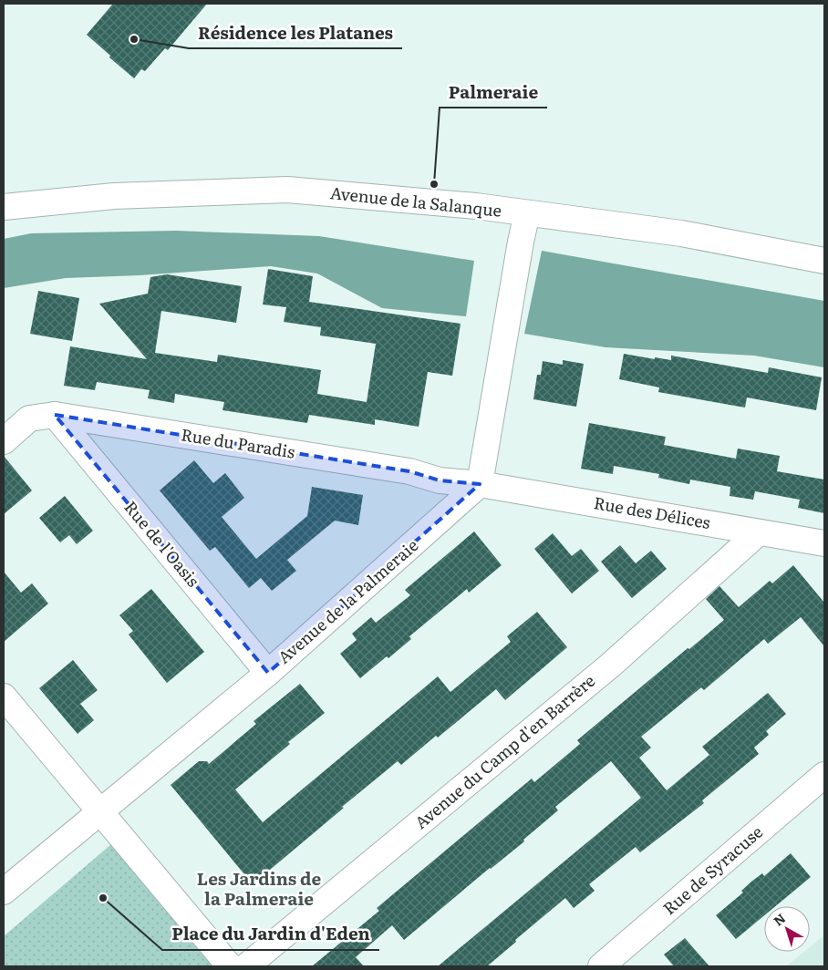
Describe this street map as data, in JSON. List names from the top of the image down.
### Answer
{
  "streets": {
    "street": [
      "Avenue de la Salanque",
      "Rue du Paradis",
      "Rue des Délices",
      "Rue de l'Oasis",
      "Avenue de la Palmeraie",
      "Avenue du Camp d'en Barrère",
      "Rue de Syracuse"
    ]
  },
  "crossings": [
    ["Rue du Paradis", "Rue des Délices"],
    ["Rue du Paradis", "Rue de l'Oasis"],
    ["Rue du Paradis", "Avenue de la Palmeraie"],
    ["Rue des Délices", "Avenue de la Palmeraie"],
    ["Rue des Délices", "Avenue du Camp d'en Barrère"],
    ["Rue de l'Oasis", "Avenue de la Palmeraie"]
  ],
  "districts": ["Les Jardins de la Palmeraie"],
  "places": ["Résidence les Platanes", "Palmeraie", "Place du Jardin d'Eden"],
  "north": "top left"
}
